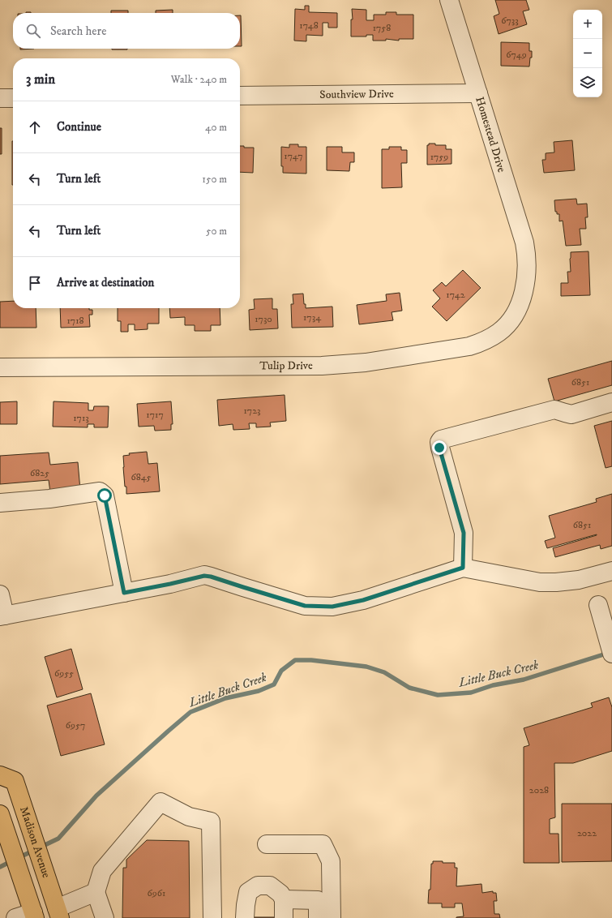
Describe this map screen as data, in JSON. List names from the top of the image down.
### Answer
{
  "streets": {
    "main road": ["Madison Avenue"],
    "street": ["Southview Drive", "Homestead Drive", "Tulip Drive"]
  },
  "crossings": [
    ["Southview Drive", "Homestead Drive"],
    ["Homestead Drive", "Tulip Drive"]
  ],
  "water": ["Little Buck Creek"],
  "house_numbers": [
    "6733",
    "1748",
    "1758",
    "6749",
    "1747",
    "1759",
    "1742",
    "1734",
    "1730",
    "1718",
    "6851",
    "1723",
    "1717",
    "1713",
    "6825",
    "6845",
    "6851",
    "6955",
    "6957",
    "2028",
    "2022",
    "6961"
  ],
  "page": {
    "map_buttons": ["+", "−"],
    "search": "Search here",
    "heading": ["3 min", "Walk · 240 m"],
    "list": [
      ["Continue", "40 m"],
      ["Turn left", "150 m"],
      ["Turn left", "50 m"],
      "Arrive at destination"
    ]
  }
}
